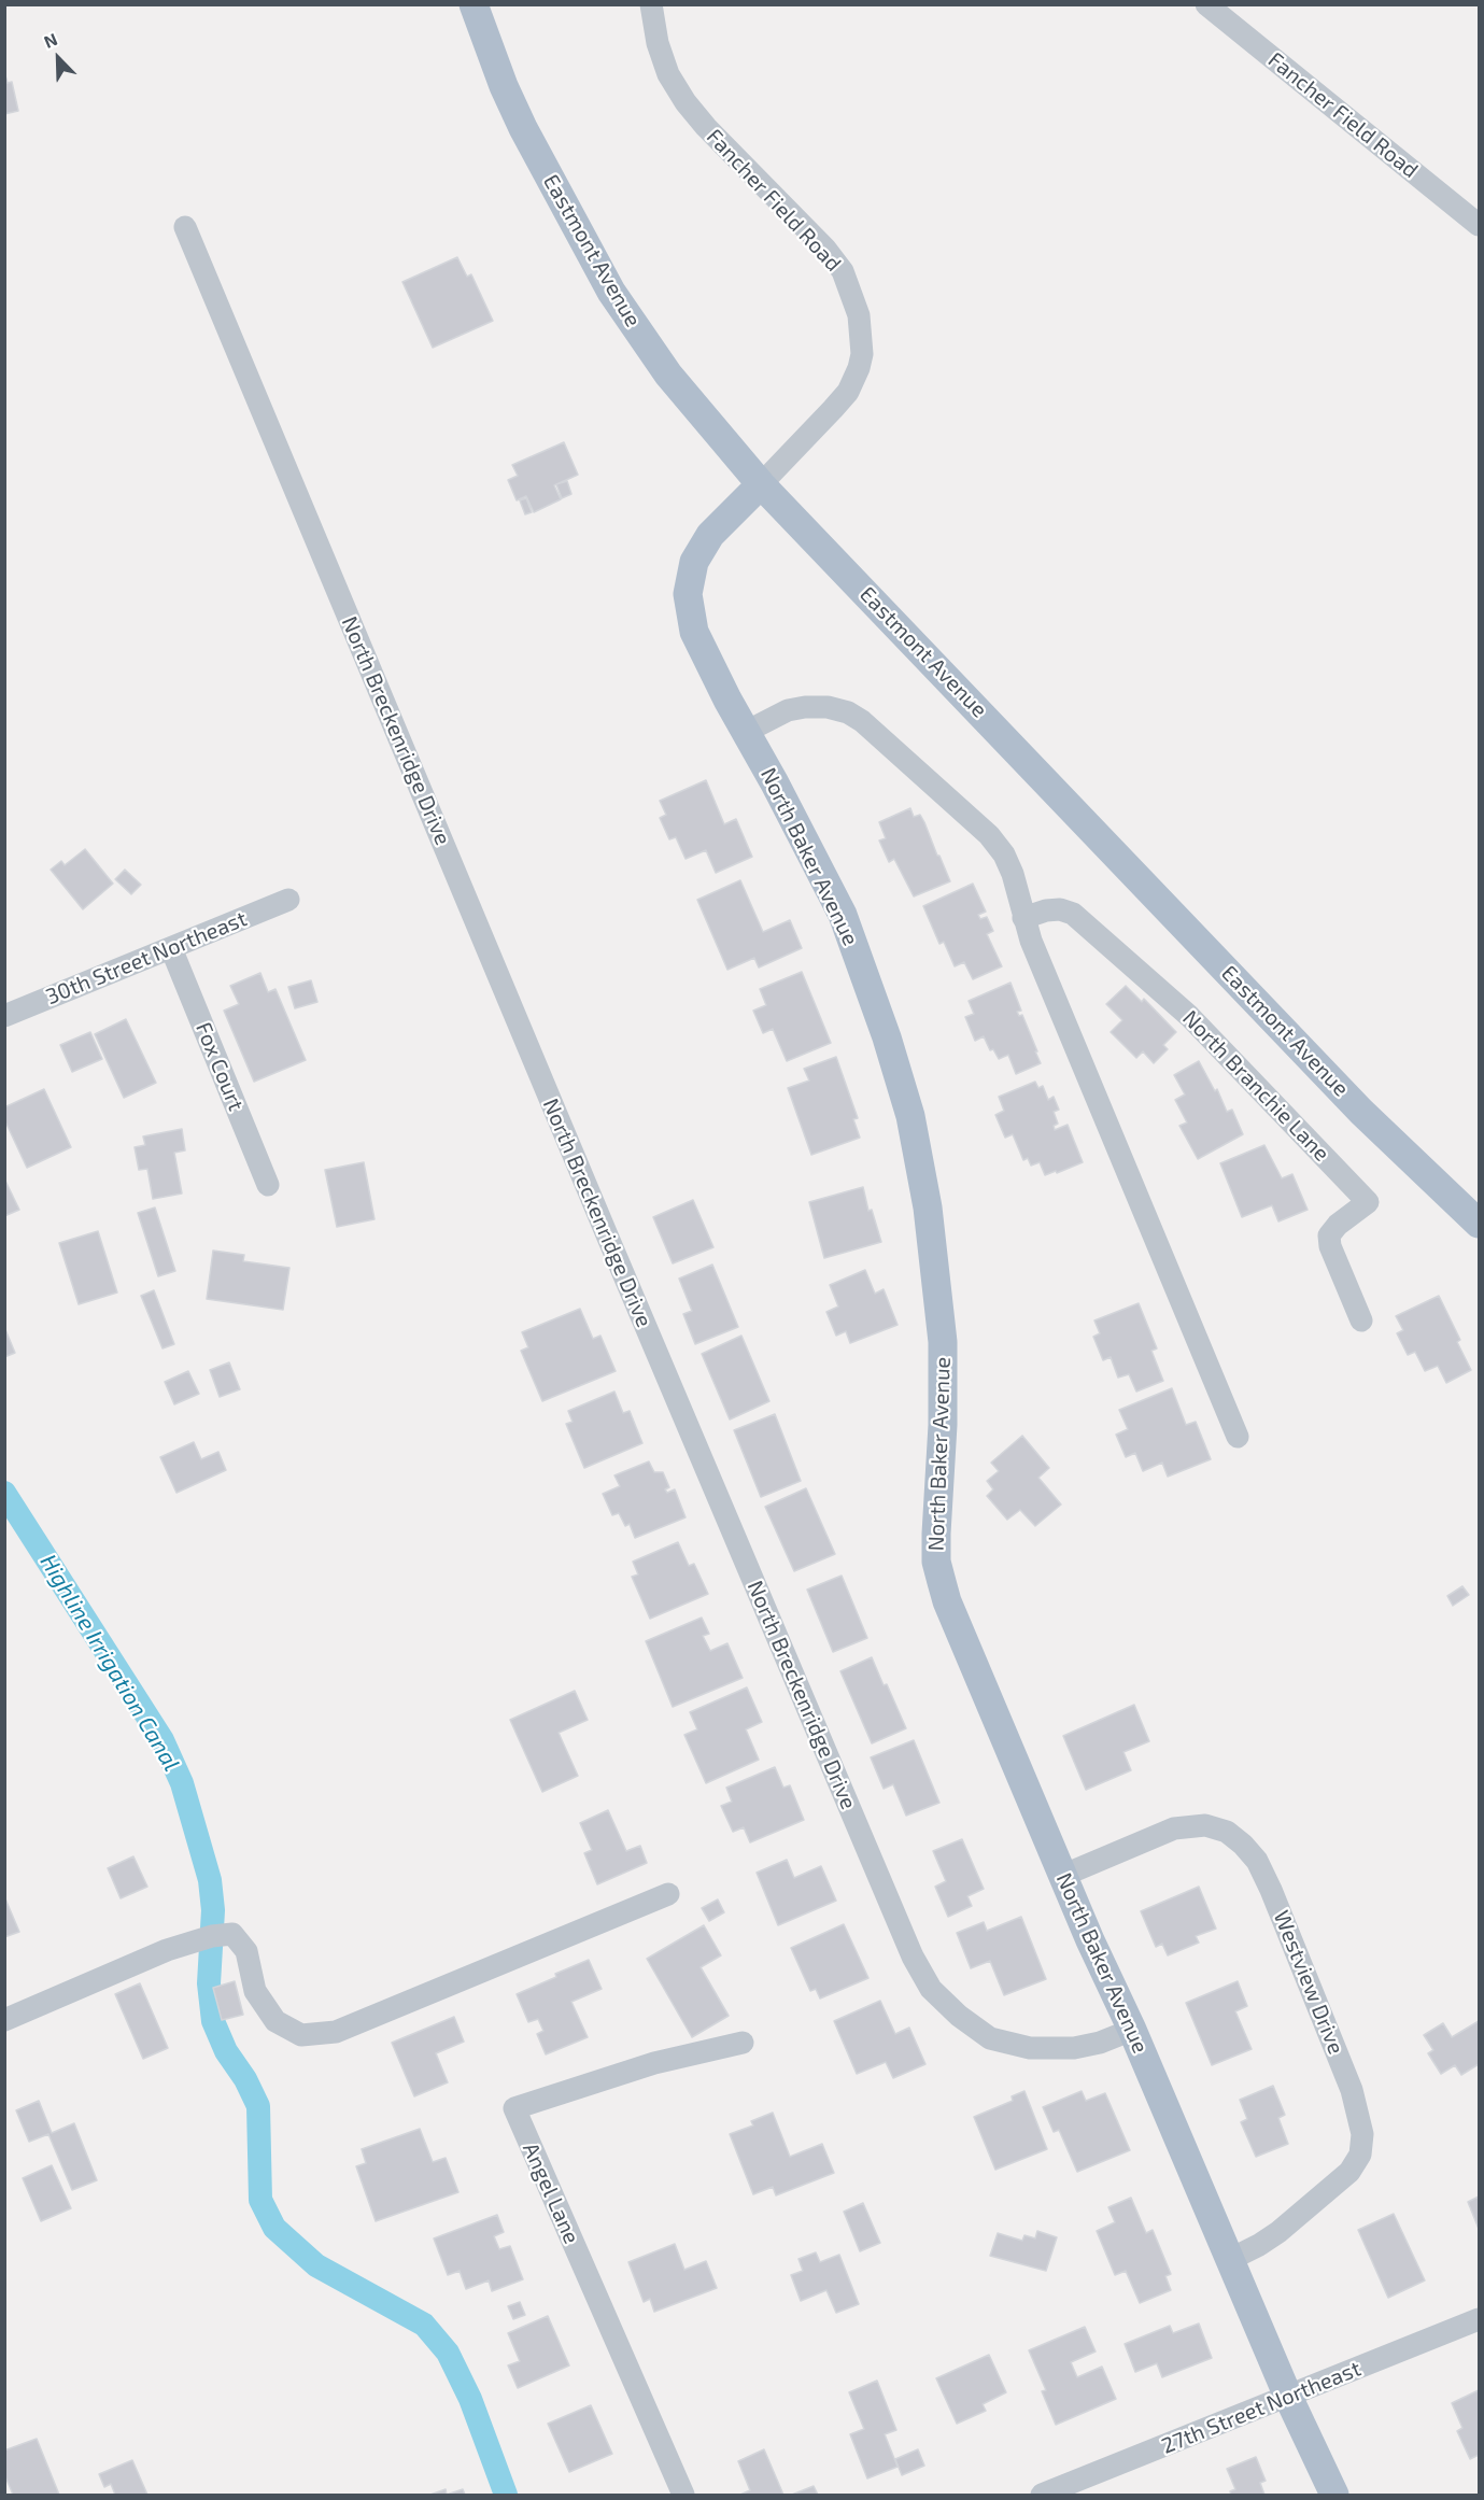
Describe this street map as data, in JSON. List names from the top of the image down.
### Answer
{
  "streets": {
    "main road": ["Eastmont Avenue", "North Baker Avenue"],
    "street": [
      "Fancher Field Road",
      "North Breckenridge Drive",
      "30th Street Northeast",
      "Fox Court",
      "North Branchie Lane",
      "Westview Drive",
      "Angel Lane",
      "27th Street Northeast"
    ]
  },
  "crossings": [
    ["Fancher Field Road", "Eastmont Avenue"],
    ["Fancher Field Road", "North Baker Avenue"],
    ["Eastmont Avenue", "North Baker Avenue"],
    ["North Breckenridge Drive", "North Baker Avenue"],
    ["North Baker Avenue", "Westview Drive"],
    ["North Baker Avenue", "27th Street Northeast"],
    ["30th Street Northeast", "Fox Court"]
  ],
  "water": ["Highline Irrigation Canal"],
  "north": "top left"
}
